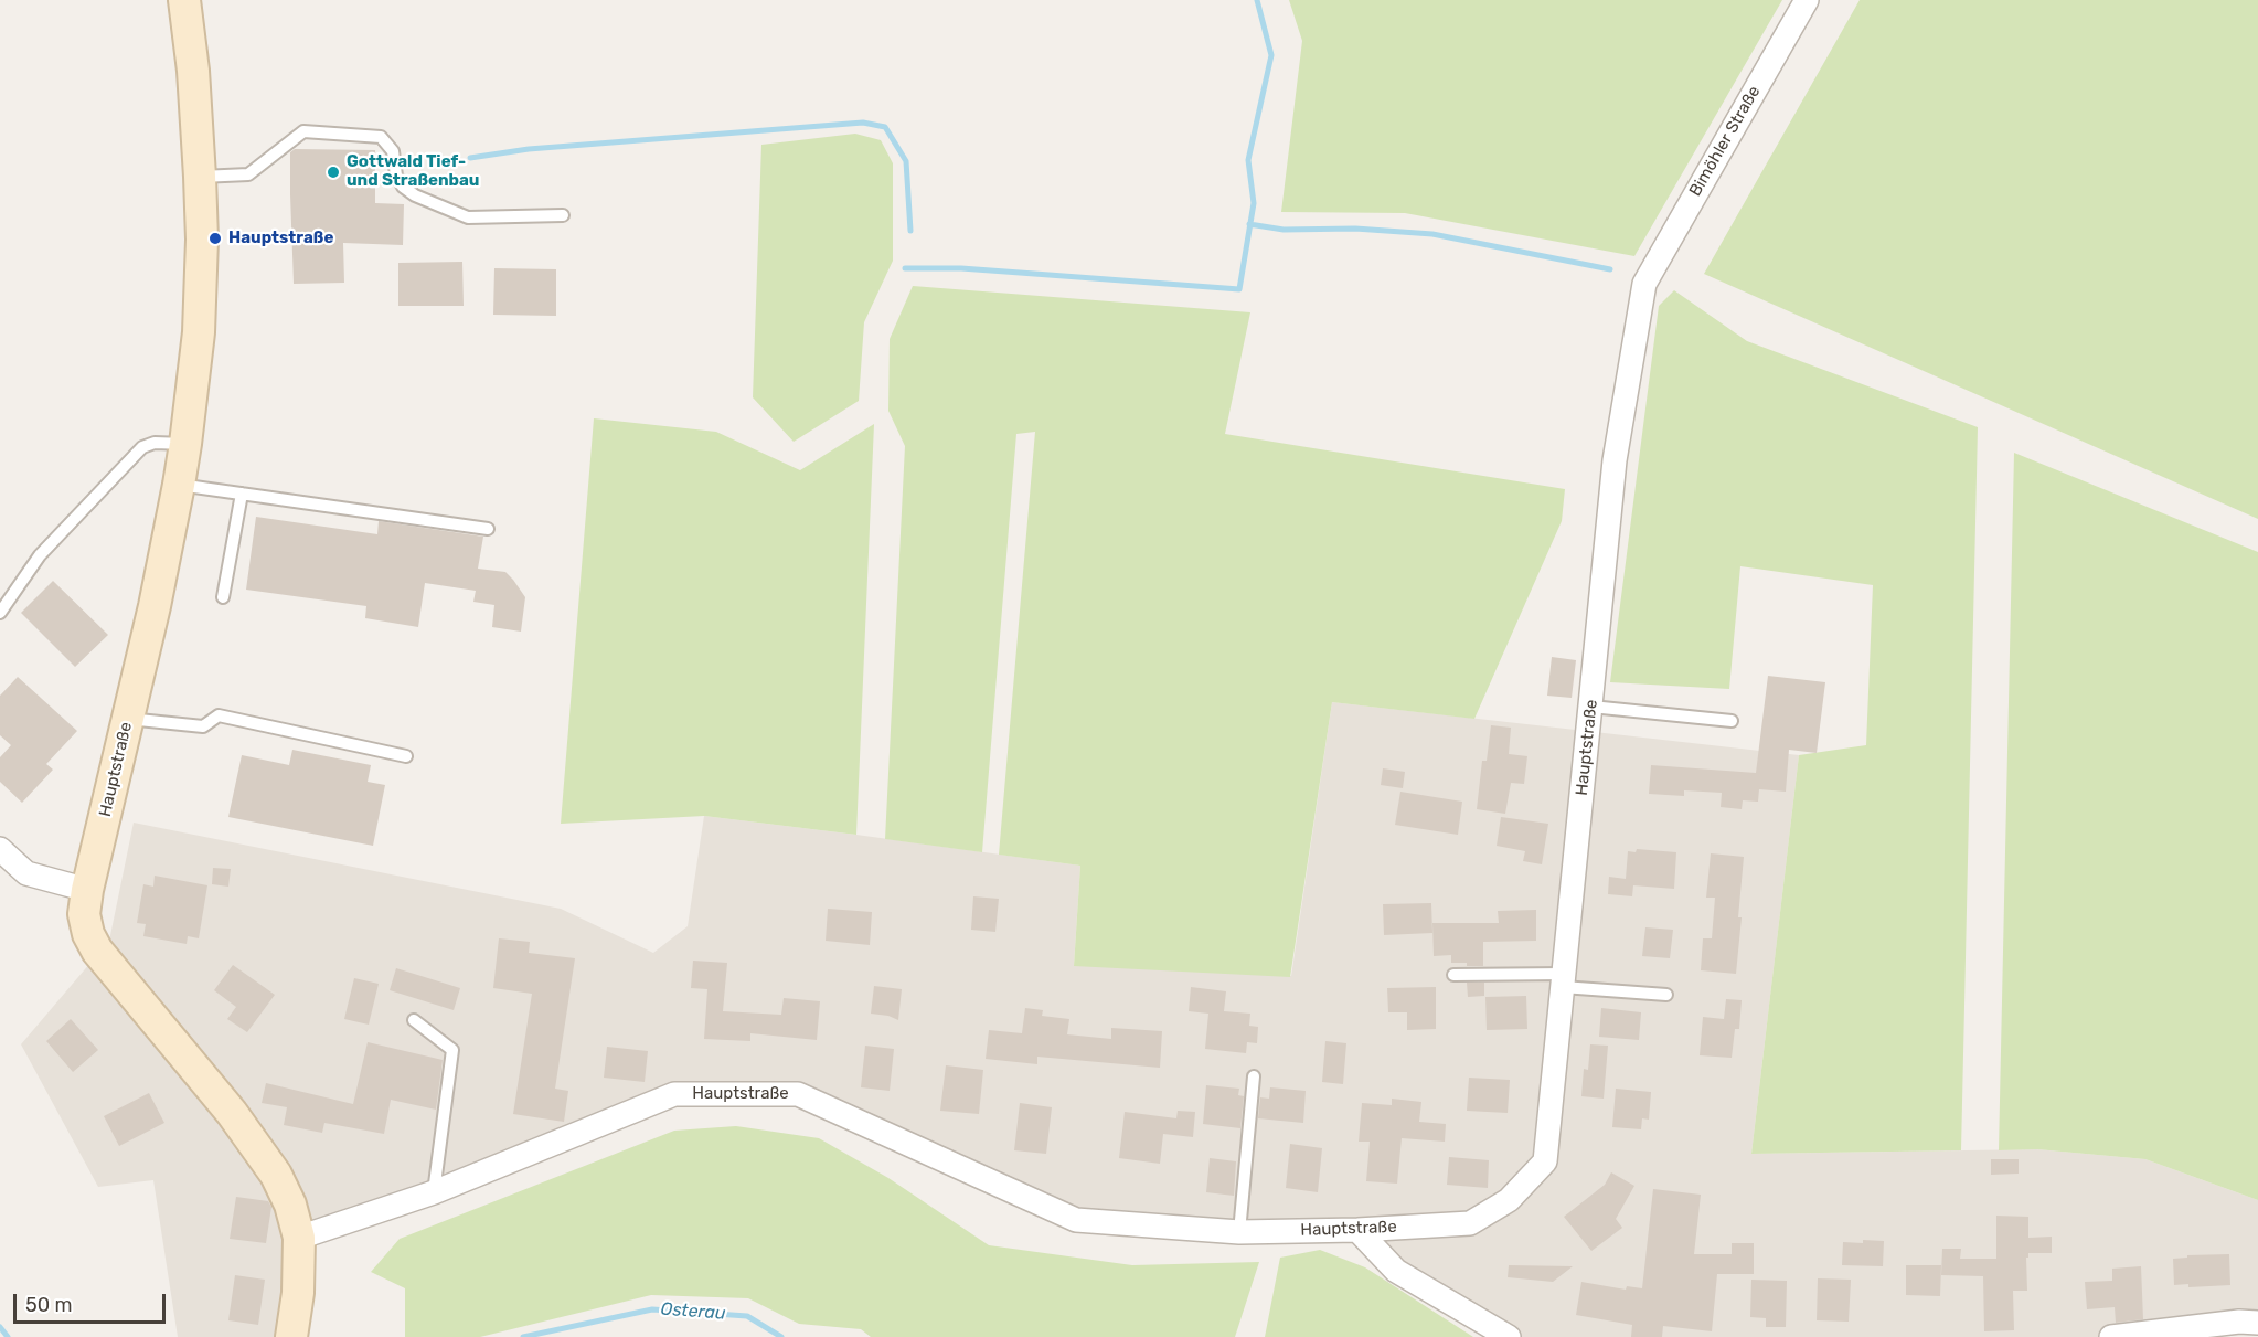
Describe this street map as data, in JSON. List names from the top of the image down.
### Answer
{
  "streets": {
    "street": ["Bimöhler Straße", "Hauptstraße"]
  },
  "crossings": [
    ["Bimöhler Straße", "Hauptstraße"]
  ],
  "water": ["Osterau"],
  "places": ["Gottwald Tief- und Straßenbau", "Hauptstraße"],
  "scale_bar": "50 m"
}
